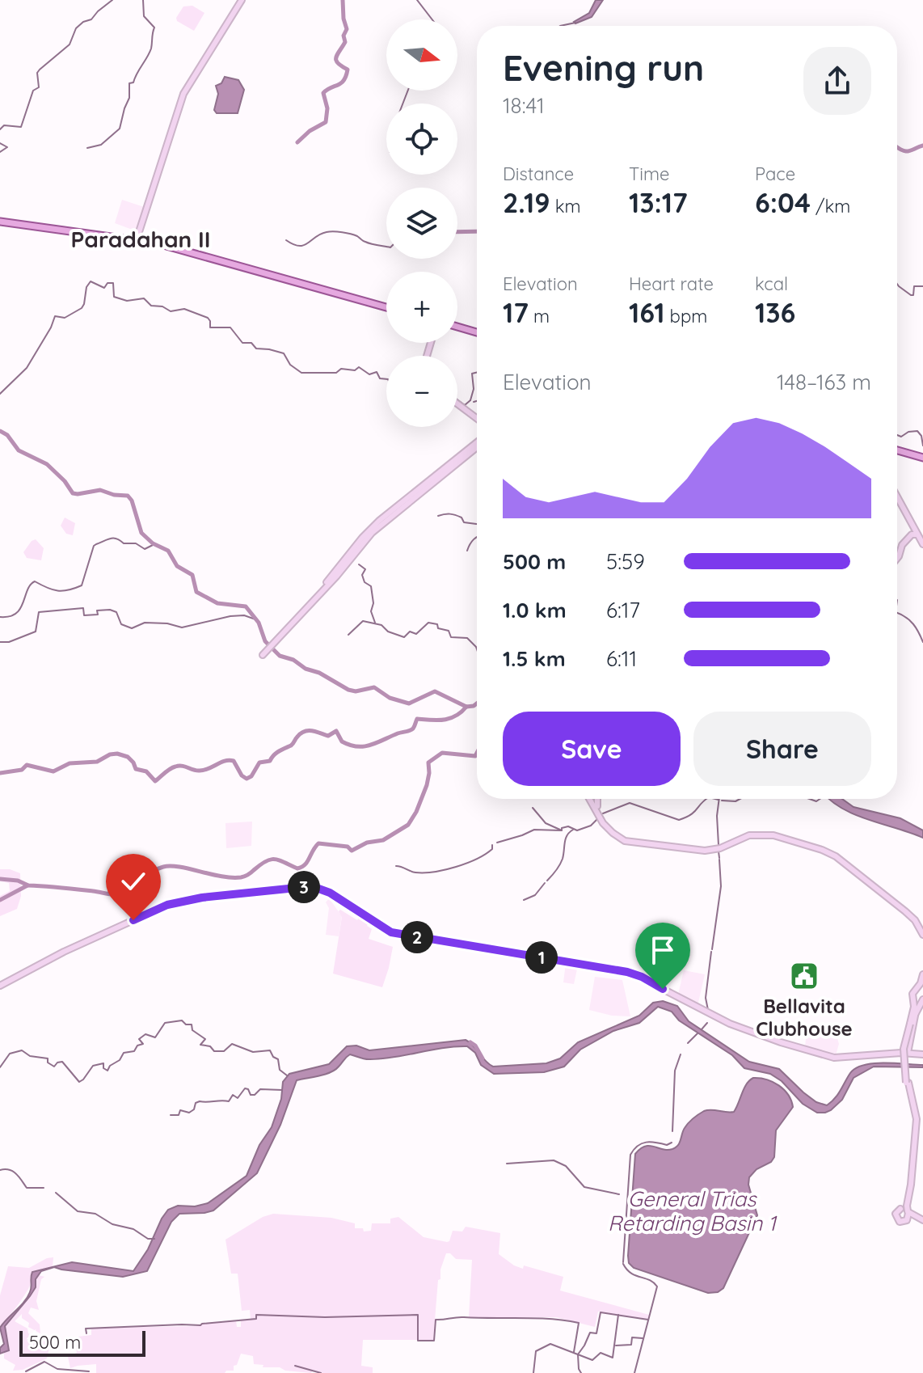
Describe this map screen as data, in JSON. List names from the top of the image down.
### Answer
{
  "districts": ["Paradahan II"],
  "water": ["General Trias Retarding Basin 1"],
  "places": {
    "public building": ["Bellavita Clubhouse"]
  },
  "scale_bar": "500 m",
  "north": "right",
  "page": {
    "map_buttons": ["+", "−"],
    "heading": ["Evening run", "18:41"],
    "stats": [
      ["Distance", "2.19 km"],
      ["Time", "13:17"],
      ["Pace", "6:04 /km"],
      ["Elevation", "17 m"],
      ["Heart rate", "161 bpm"],
      ["kcal", "136"]
    ],
    "chart": ["Elevation", "148–163 m"],
    "list": [
      {
        "name": "500 m",
        "note": "5:59"
      },
      {
        "name": "1.0 km",
        "note": "6:17"
      },
      {
        "name": "1.5 km",
        "note": "6:11"
      }
    ],
    "buttons": ["Save", "Share"],
    "pins": ["3", "2", "1"],
    "scale": "500 m"
  }
}
